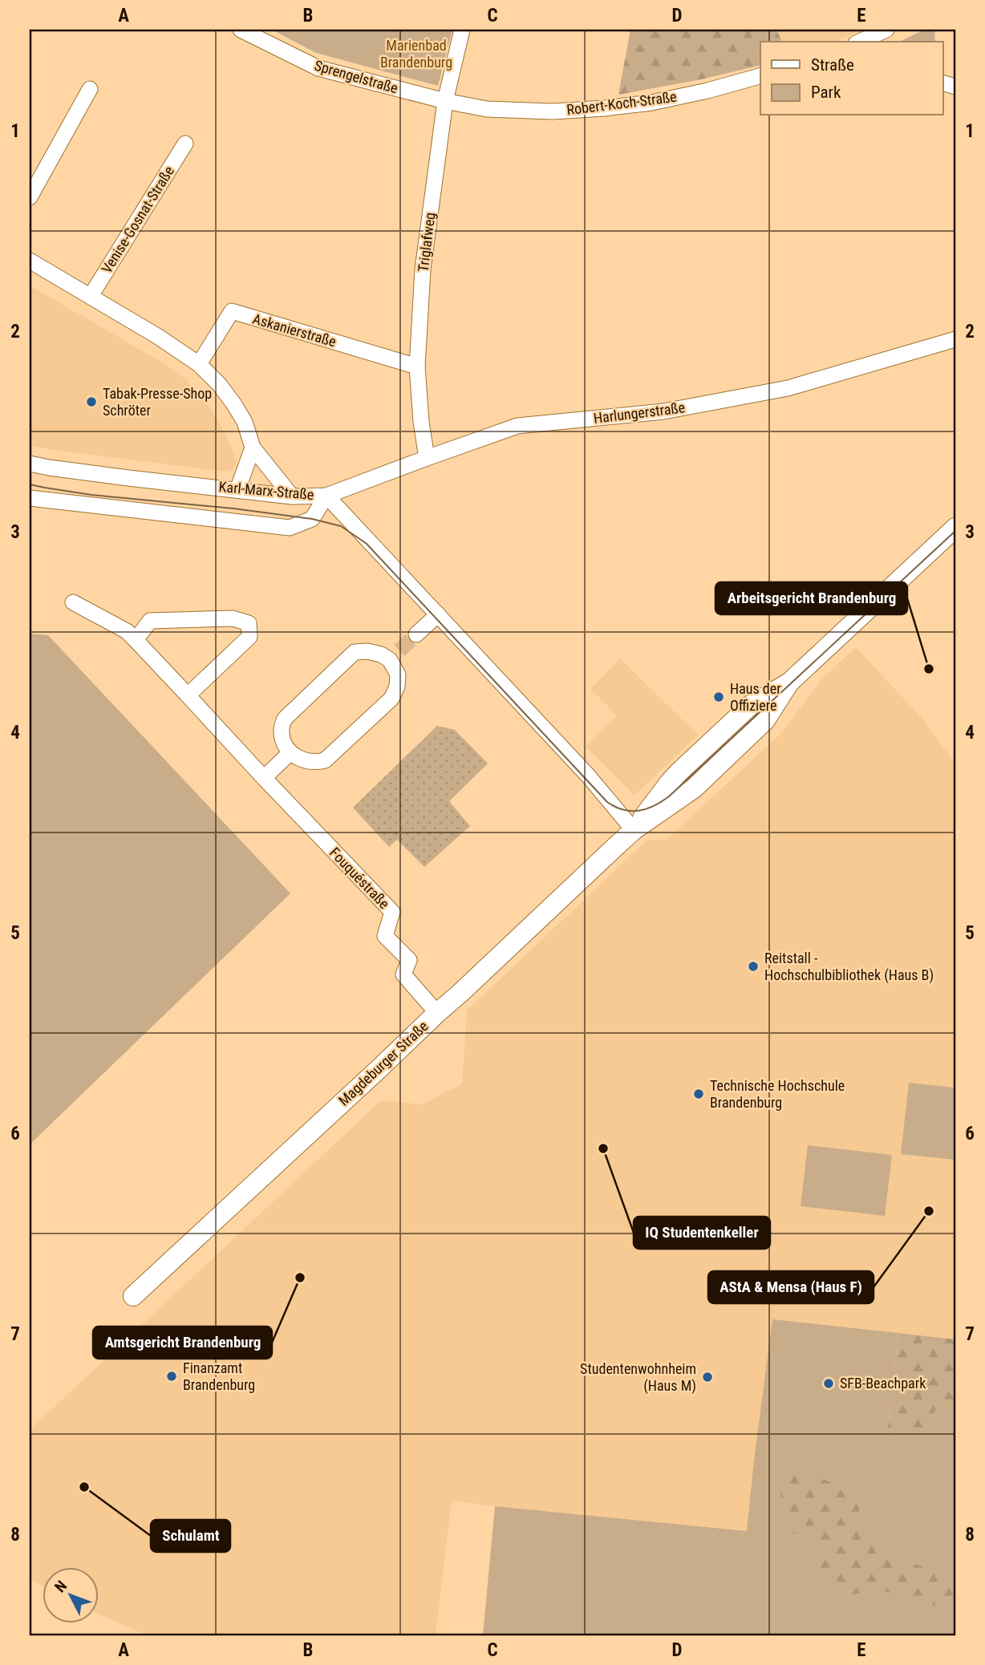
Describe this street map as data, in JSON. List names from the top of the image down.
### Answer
{
  "streets": {
    "street": [
      "Sprengelstraße",
      "Robert-Koch-Straße",
      "Venise-Gosnat-Straße",
      "Triglafweg",
      "Askanierstraße",
      "Harlungerstraße",
      "Karl-Marx-Straße",
      "Fouquéstraße",
      "Magdeburger Straße"
    ]
  },
  "crossings": [
    ["Sprengelstraße", "Robert-Koch-Straße"],
    ["Sprengelstraße", "Triglafweg"],
    ["Robert-Koch-Straße", "Triglafweg"],
    ["Triglafweg", "Askanierstraße"],
    ["Triglafweg", "Harlungerstraße"],
    ["Harlungerstraße", "Karl-Marx-Straße"],
    ["Fouquéstraße", "Magdeburger Straße"]
  ],
  "parks": ["Marienbad Brandenburg"],
  "places": [
    "Tabak-Presse-Shop Schröter",
    "Arbeitsgericht Brandenburg",
    "Haus der Offiziere",
    "Reitstall - Hochschulbibliothek (Haus B)",
    "Technische Hochschule Brandenburg",
    "IQ Studentenkeller",
    "AStA & Mensa (Haus F)",
    "Amtsgericht Brandenburg",
    "Finanzamt Brandenburg",
    "Studentenwohnheim (Haus M)",
    "SFB-Beachpark",
    "Schulamt"
  ],
  "legend": ["Straße", "Park"],
  "north": "top left",
  "grid": {
    "columns": [
      "A",
      "B",
      "C",
      "D",
      "E"
    ],
    "rows": [
      "1",
      "2",
      "3",
      "4",
      "5",
      "6",
      "7",
      "8"
    ]
  }
}
